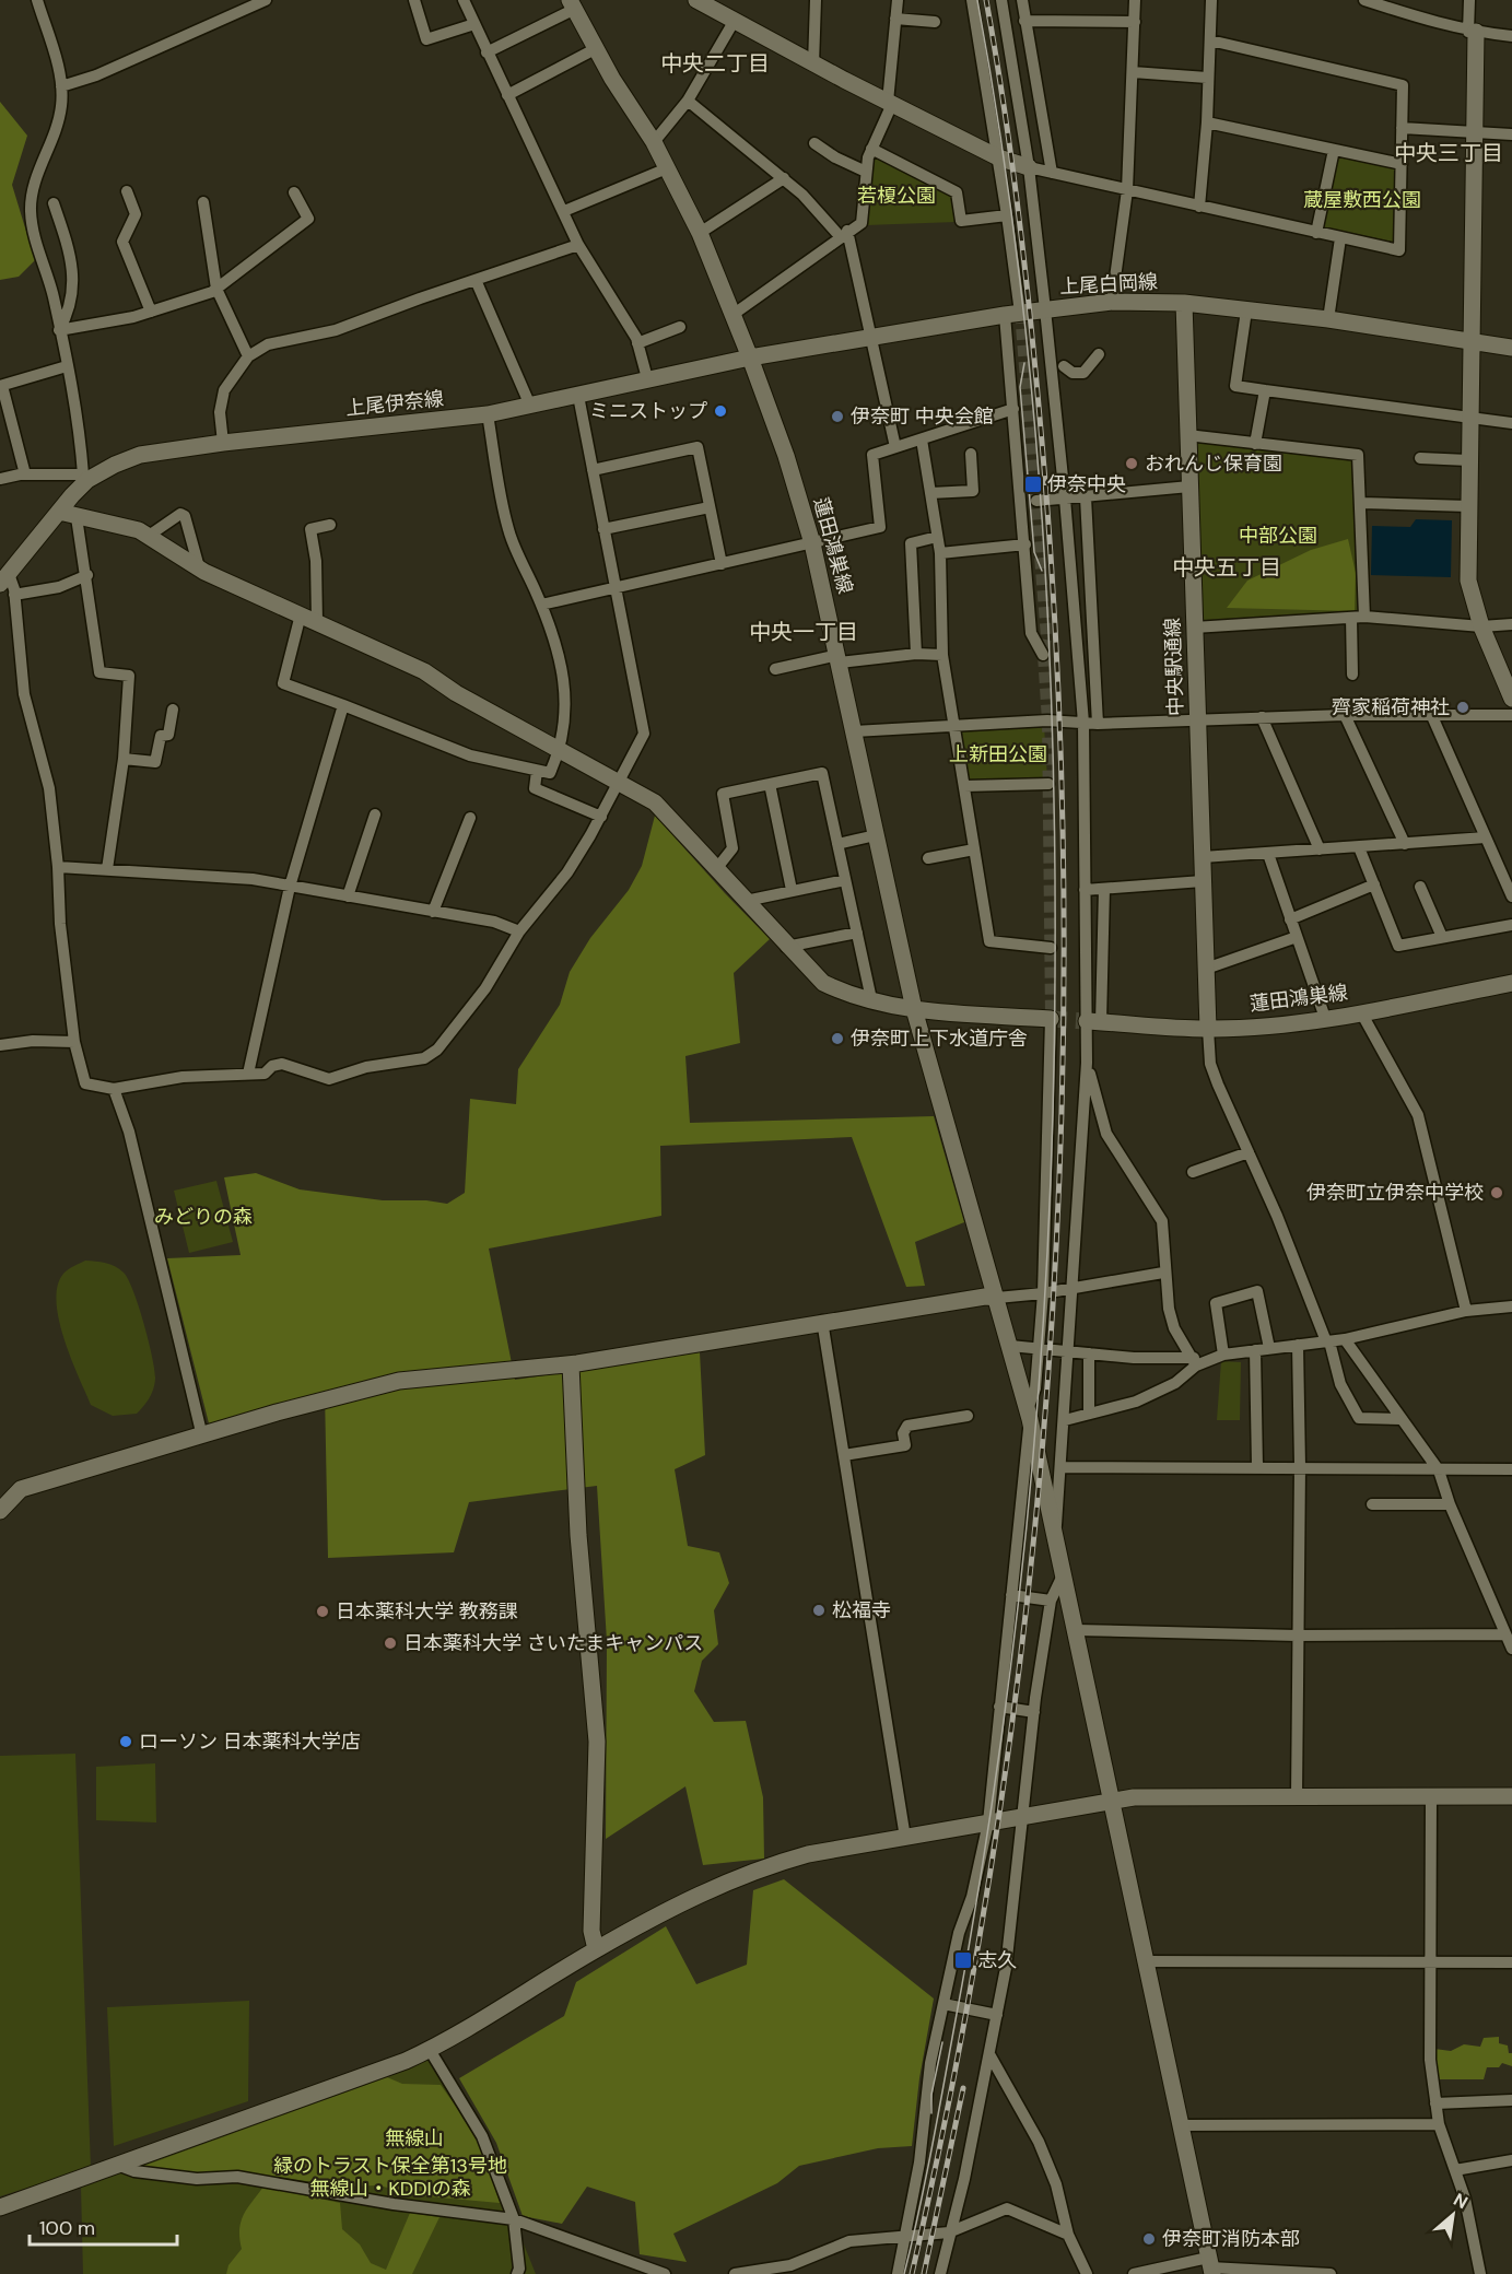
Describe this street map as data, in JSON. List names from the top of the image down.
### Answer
{
  "streets": {
    "street": [
      "上尾白岡線",
      "上尾伊奈線",
      "蓮田鴻巣線",
      "中央駅通線"
    ]
  },
  "crossings": [
    ["上尾白岡線", "上尾伊奈線"],
    ["上尾白岡線", "蓮田鴻巣線"],
    ["上尾白岡線", "中央駅通線"],
    ["上尾伊奈線", "蓮田鴻巣線"],
    ["蓮田鴻巣線", "中央駅通線"]
  ],
  "districts": [
    "中央二丁目",
    "中央三丁目",
    "中央五丁目",
    "中央一丁目"
  ],
  "parks": [
    "若榎公園",
    "蔵屋敷西公園",
    "中部公園",
    "上新田公園",
    "みどりの森",
    "無線山",
    "緑のトラスト保全第13号地 無線山・KDDIの森"
  ],
  "places": {
    "other": [
      "ミニストップ",
      "伊奈町 中央会館",
      "おれんじ保育園",
      "齊家稲荷神社",
      "伊奈町上下水道庁舎",
      "伊奈町立伊奈中学校",
      "松福寺",
      "日本薬科大学 教務課",
      "日本薬科大学 さいたまキャンパス",
      "ローソン 日本薬科大学店",
      "伊奈町消防本部"
    ],
    "transit": ["伊奈中央", "志久"]
  },
  "scale_bar": "100 m",
  "north": "top right"
}
